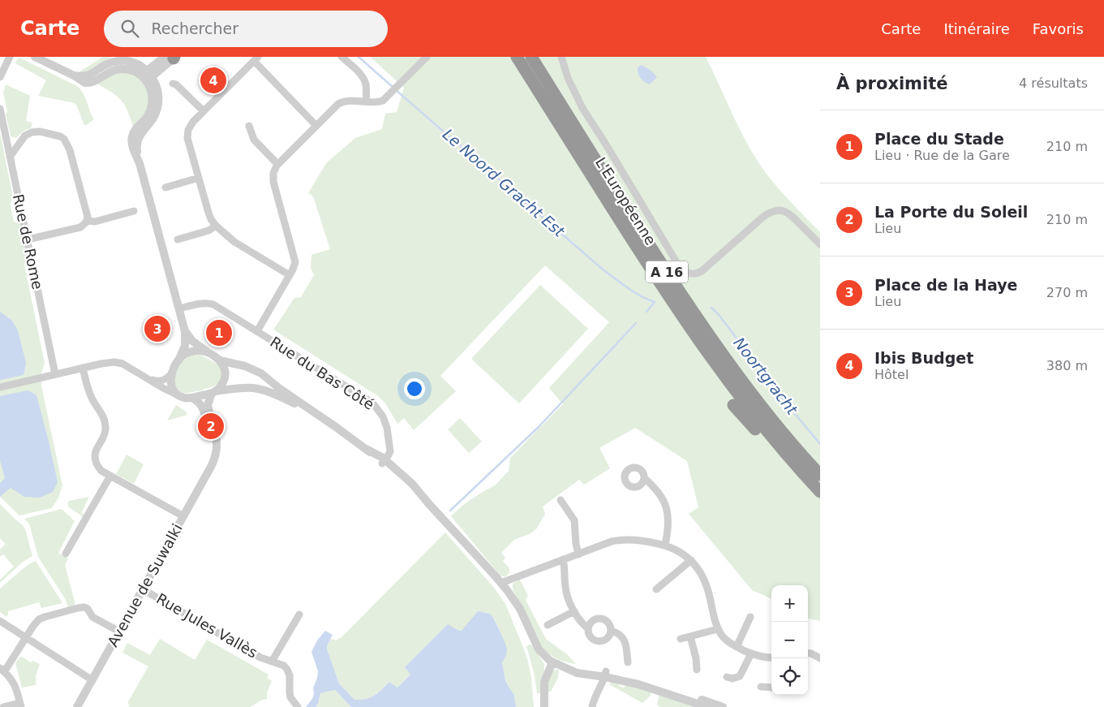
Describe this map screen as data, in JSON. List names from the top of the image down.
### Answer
{
  "streets": {
    "highway": ["L'Européenne", "A 16"],
    "street": [
      "Rue de Rome",
      "Rue du Bas Côté",
      "Avenue de Suwalki",
      "Rue Jules Vallès"
    ]
  },
  "crossings": [
    ["Avenue de Suwalki", "Rue Jules Vallès"]
  ],
  "water": ["Le Noord Gracht Est", "Noortgracht"],
  "page": {
    "header": "Carte",
    "search": "Rechercher",
    "nav": ["Carte", "Itinéraire", "Favoris"],
    "heading": ["À proximité", "4 résultats"],
    "pins": [
      "4",
      "3",
      "1",
      "2"
    ],
    "list": [
      {
        "mark": "1",
        "name": "Place du Stade",
        "note": "Lieu · Rue de la Gare",
        "value": "210 m"
      },
      {
        "mark": "2",
        "name": "La Porte du Soleil",
        "note": "Lieu",
        "value": "210 m"
      },
      {
        "mark": "3",
        "name": "Place de la Haye",
        "note": "Lieu",
        "value": "270 m"
      },
      {
        "mark": "4",
        "name": "Ibis Budget",
        "note": "Hôtel",
        "value": "380 m"
      }
    ],
    "map_buttons": ["+", "−"]
  }
}
